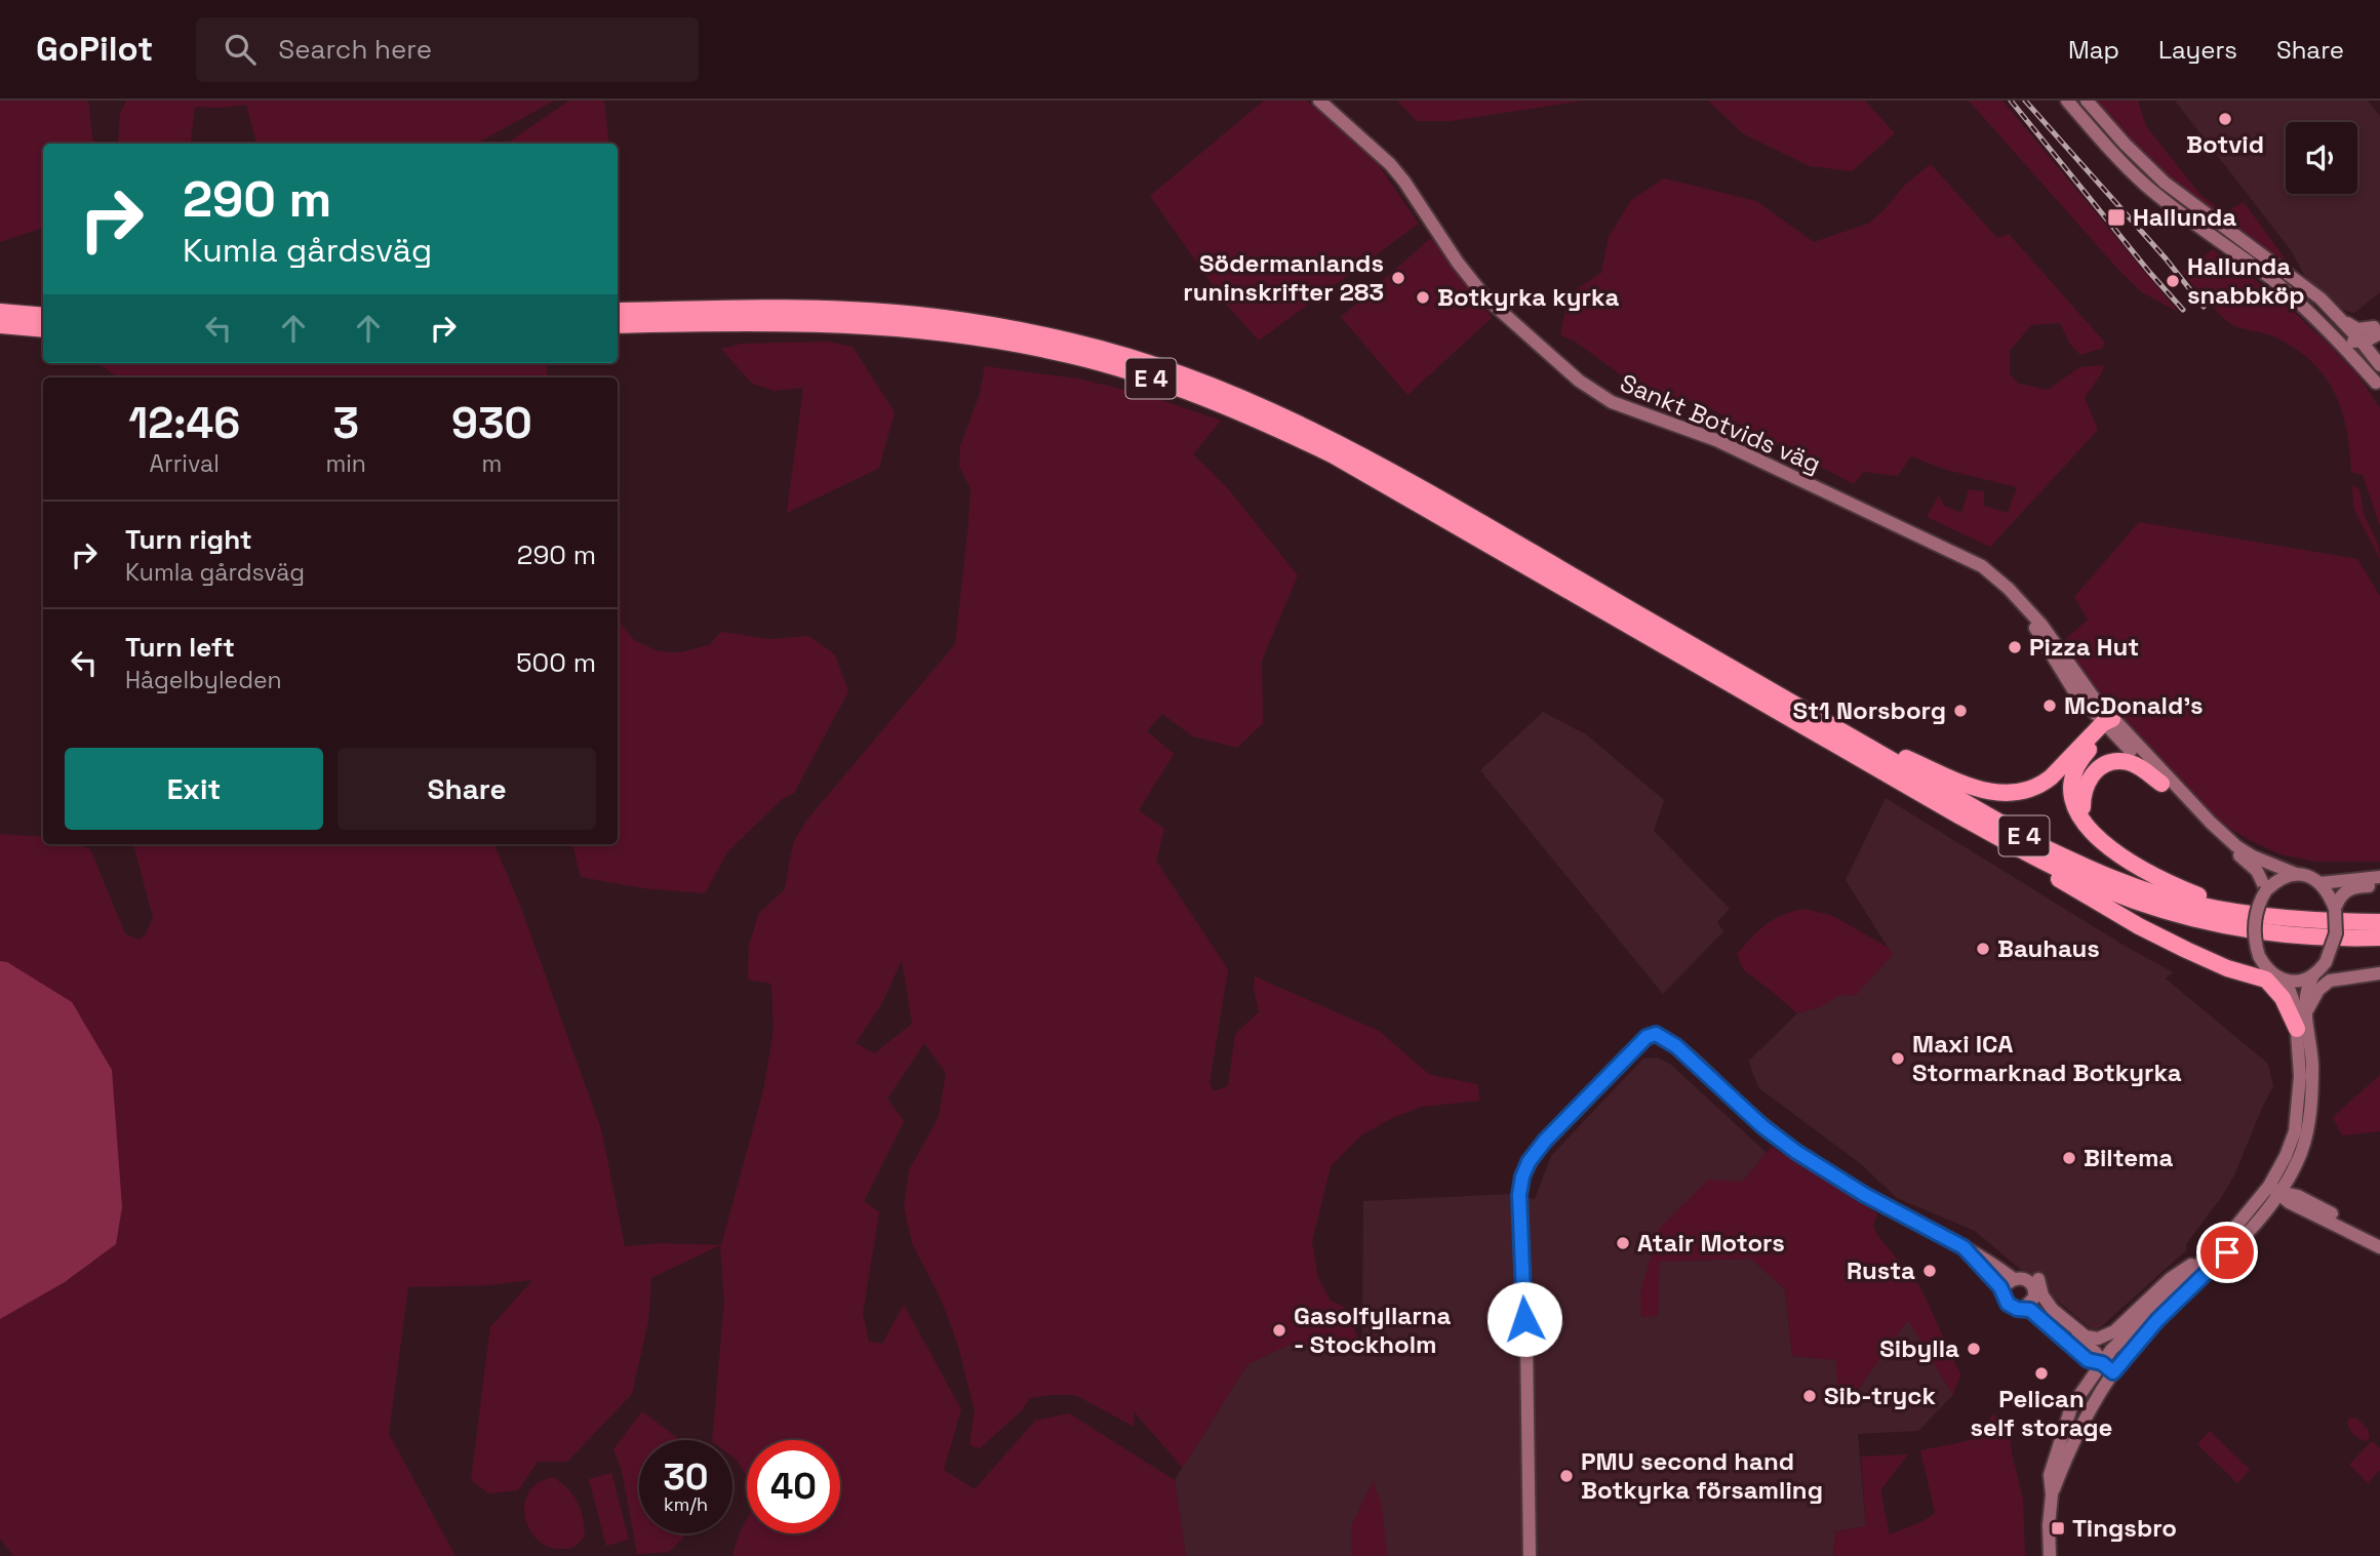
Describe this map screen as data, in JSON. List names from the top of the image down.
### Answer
{
  "streets": {
    "highway": ["E 4"],
    "main road": ["Sankt Botvids väg"]
  },
  "places": {
    "other": [
      "Botvid",
      "Södermanlands runinskrifter 283",
      "Hallunda snabbköp",
      "Botkyrka kyrka",
      "Pizza Hut",
      "McDonald's",
      "St1 Norsborg",
      "Bauhaus",
      "Maxi ICA Stormarknad Botkyrka",
      "Biltema",
      "Atair Motors",
      "Rusta",
      "Gasolfyllarna - Stockholm",
      "Sibylla",
      "Pelican self storage",
      "Sib-tryck",
      "PMU second hand Botkyrka församling"
    ],
    "transit": ["Hallunda", "Tingsbro"]
  },
  "page": {
    "header": "GoPilot",
    "search": "Search here",
    "nav": ["Map", "Layers", "Share"],
    "turn": ["290 m", "Kumla gårdsväg"],
    "eta": [
      "12:46",
      "Arrival",
      "3",
      "min",
      "930",
      "m"
    ],
    "list": [
      {
        "name": "Turn right",
        "note": "Kumla gårdsväg",
        "value": "290 m"
      },
      {
        "name": "Turn left",
        "note": "Hågelbyleden",
        "value": "500 m"
      }
    ],
    "buttons": ["Exit", "Share"],
    "speed": "30 km/h",
    "limit": "40"
  }
}
